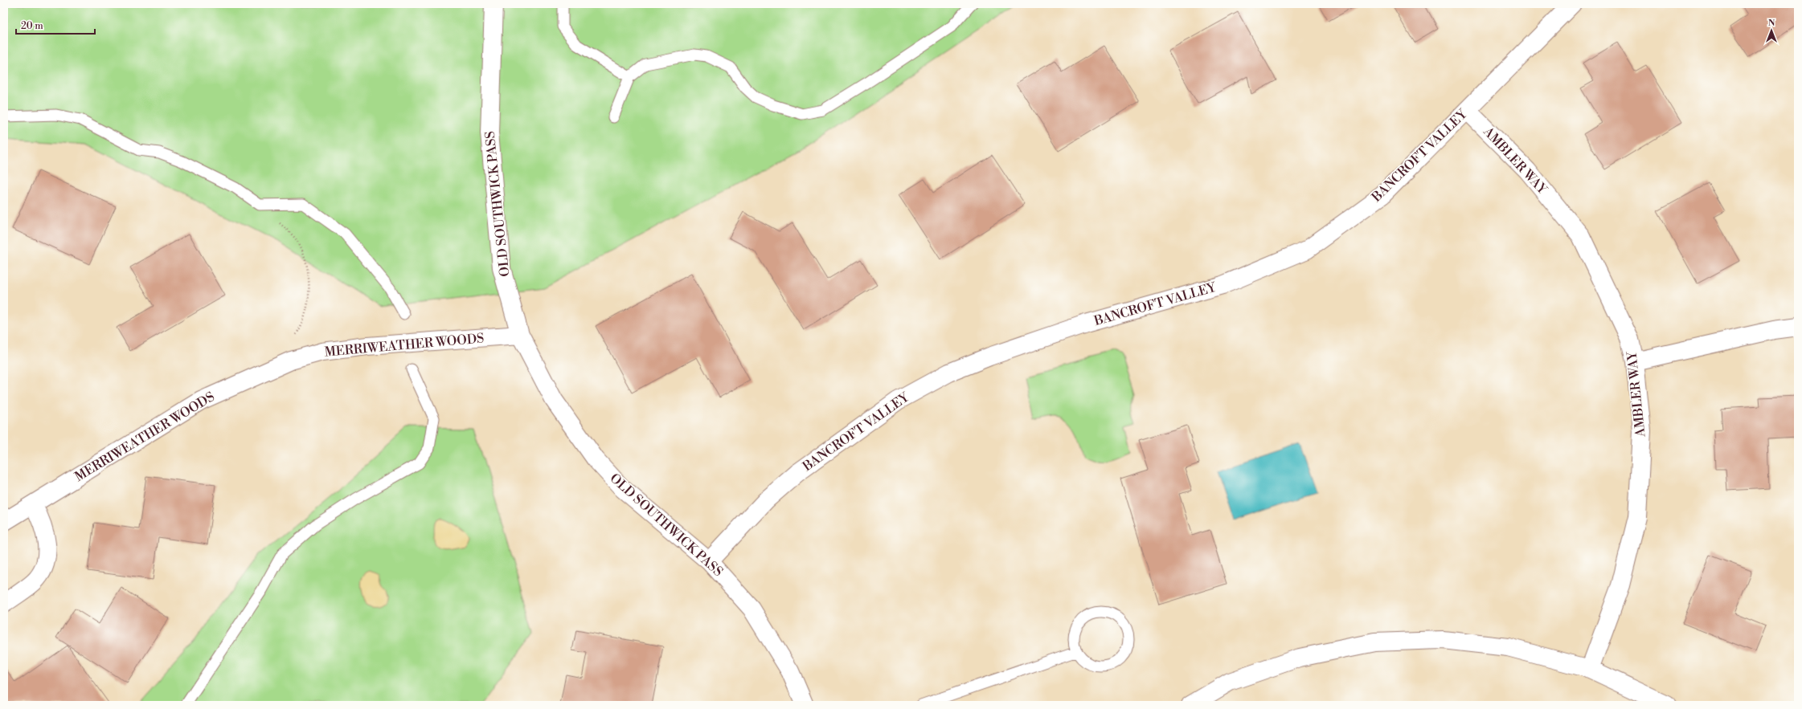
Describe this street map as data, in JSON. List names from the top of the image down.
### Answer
{
  "streets": {
    "street": [
      "BANCROFT VALLEY",
      "AMBLER WAY",
      "OLD SOUTHWICK PASS",
      "MERRIWEATHER WOODS"
    ]
  },
  "crossings": [
    ["BANCROFT VALLEY", "AMBLER WAY"],
    ["BANCROFT VALLEY", "OLD SOUTHWICK PASS"],
    ["OLD SOUTHWICK PASS", "MERRIWEATHER WOODS"]
  ],
  "scale_bar": "20 m",
  "north": "top"
}
